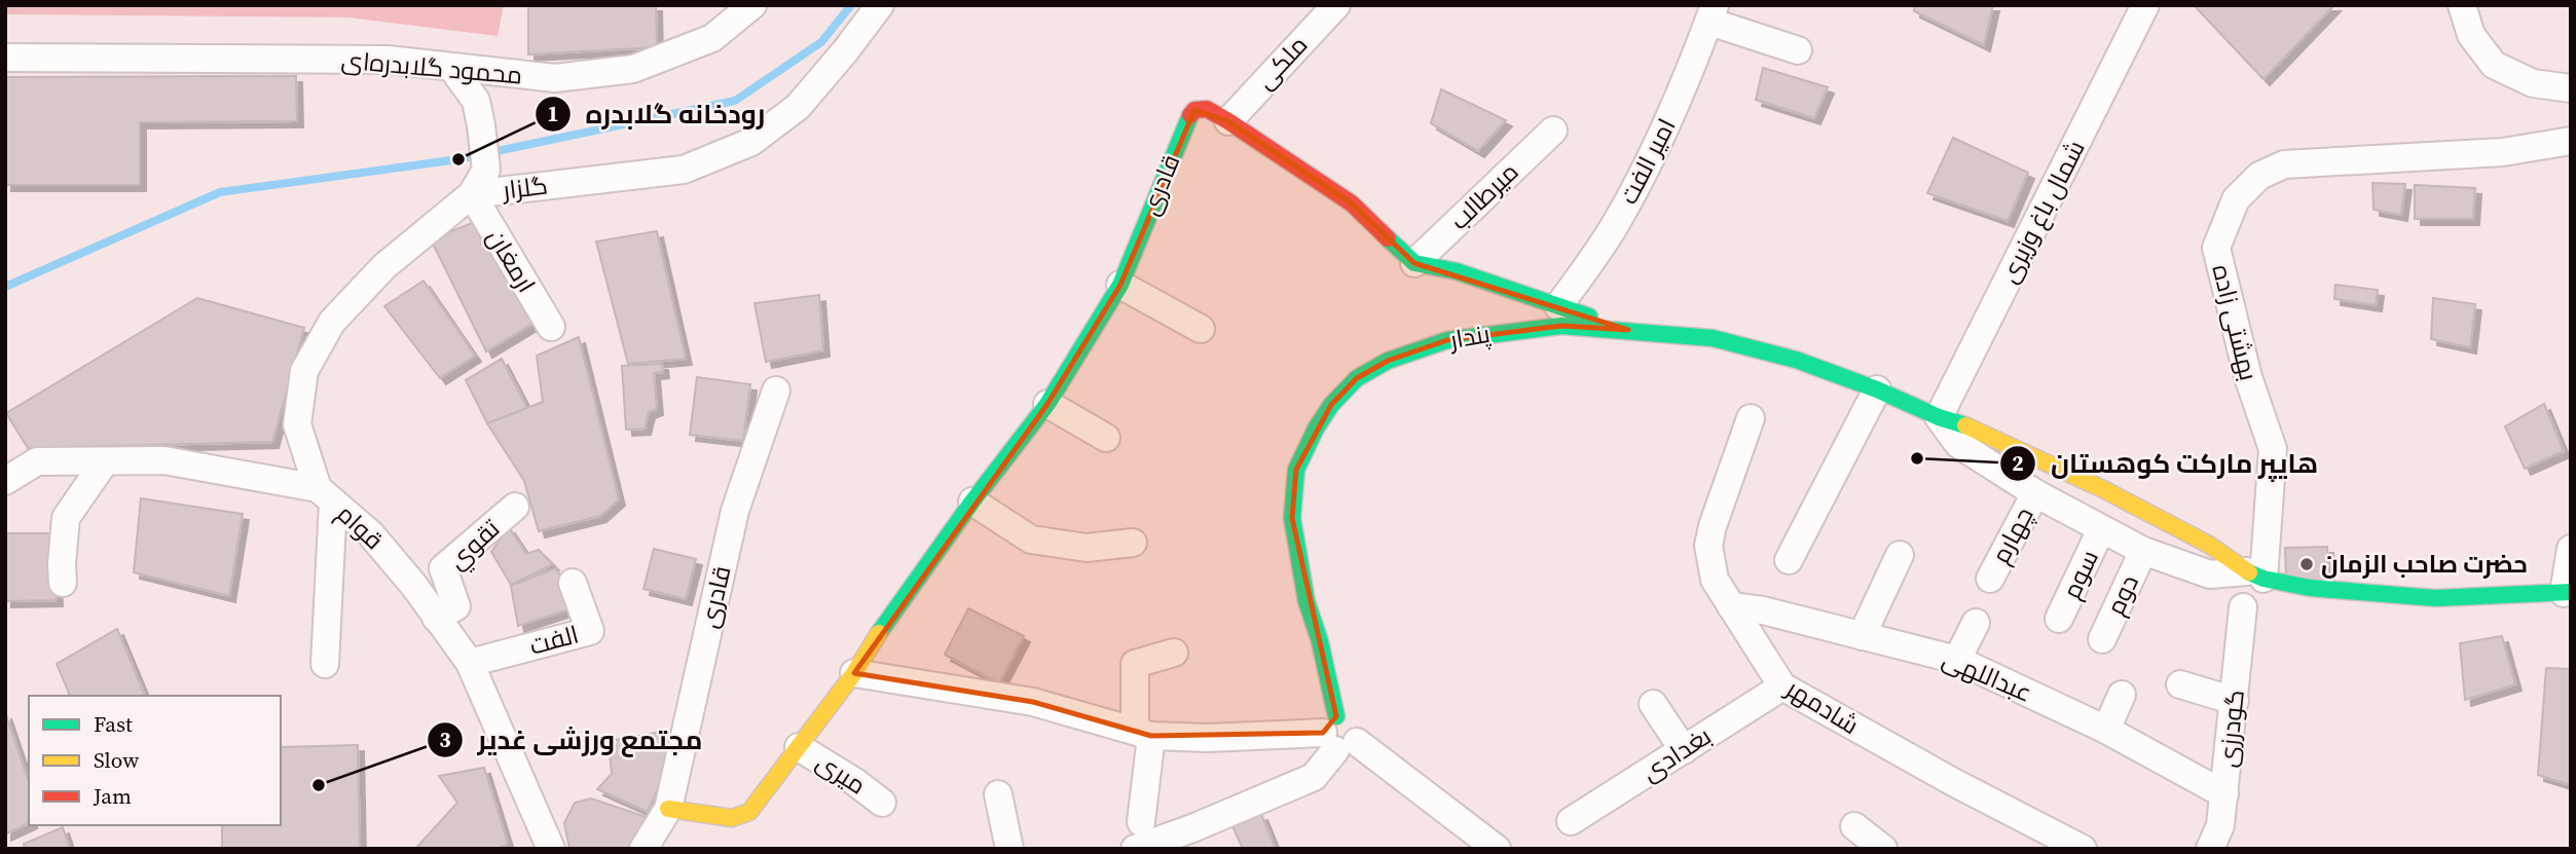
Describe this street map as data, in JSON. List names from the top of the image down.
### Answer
{
  "streets": {
    "street": [
      "ملکی",
      "محمود گلابدره‌ای",
      "امیر الفت",
      "قادری",
      "گلزار",
      "میرطالب",
      "شمال باغ وزیری",
      "ارمغان",
      "بهشتی زاده",
      "پندار",
      "قوام",
      "چهارم",
      "تقوي",
      "سوم",
      "دوم",
      "الفت",
      "عبداللهی",
      "شادمهر",
      "گودرزی",
      "بغدادی",
      "میری"
    ]
  },
  "crossings": [
    ["ملکی", "قادری"],
    ["قادری", "میرطالب"],
    ["قادری", "میری"],
    ["گلزار", "ارمغان"],
    ["گلزار", "قوام"],
    ["شمال باغ وزیری", "پندار"],
    ["بهشتی زاده", "پندار"],
    ["قوام", "تقوي"],
    ["قوام", "الفت"],
    ["عبداللهی", "شادمهر"],
    ["عبداللهی", "گودرزی"],
    ["شادمهر", "بغدادی"]
  ],
  "places": [
    "رودخانه گلابدره",
    "هایپر مارکت کوهستان",
    "حضرت صاحب الزمان",
    "مجتمع ورزشی غدیر"
  ],
  "legend": ["Fast", "Slow", "Jam"]
}
